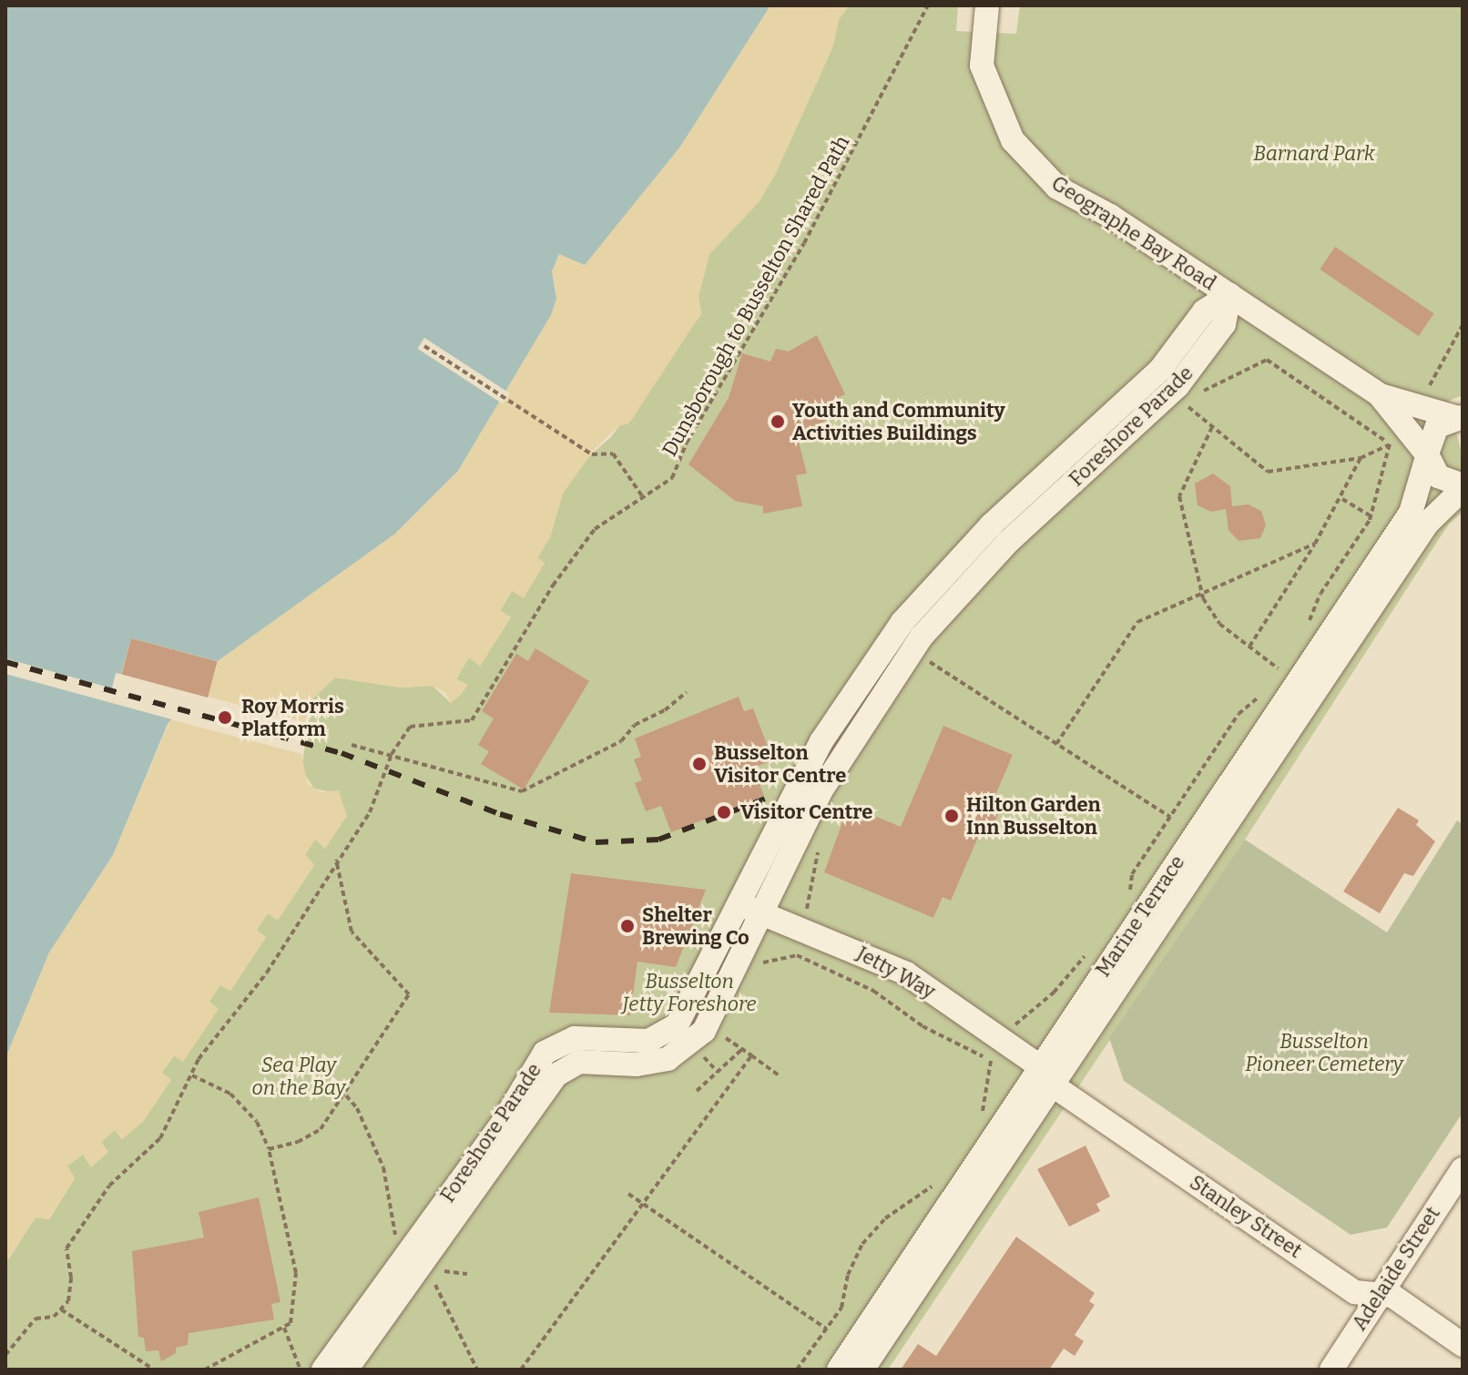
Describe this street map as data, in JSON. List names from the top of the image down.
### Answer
{
  "streets": {
    "street": [
      "Geographe Bay Road",
      "Foreshore Parade",
      "Marine Terrace",
      "Jetty Way",
      "Stanley Street",
      "Adelaide Street"
    ],
    "path": ["Dunsborough to Busselton Shared Path"]
  },
  "crossings": [
    ["Geographe Bay Road", "Foreshore Parade"],
    ["Geographe Bay Road", "Marine Terrace"],
    ["Foreshore Parade", "Jetty Way"],
    ["Marine Terrace", "Jetty Way"],
    ["Marine Terrace", "Stanley Street"],
    ["Jetty Way", "Stanley Street"],
    ["Stanley Street", "Adelaide Street"]
  ],
  "parks": [
    "Barnard Park",
    "Busselton Jetty Foreshore",
    "Busselton Pioneer Cemetery",
    "Sea Play on the Bay"
  ],
  "places": [
    "Youth and Community Activities Buildings",
    "Roy Morris Platform",
    "Busselton Visitor Centre",
    "Visitor Centre",
    "Hilton Garden Inn Busselton",
    "Shelter Brewing Co"
  ]
}
